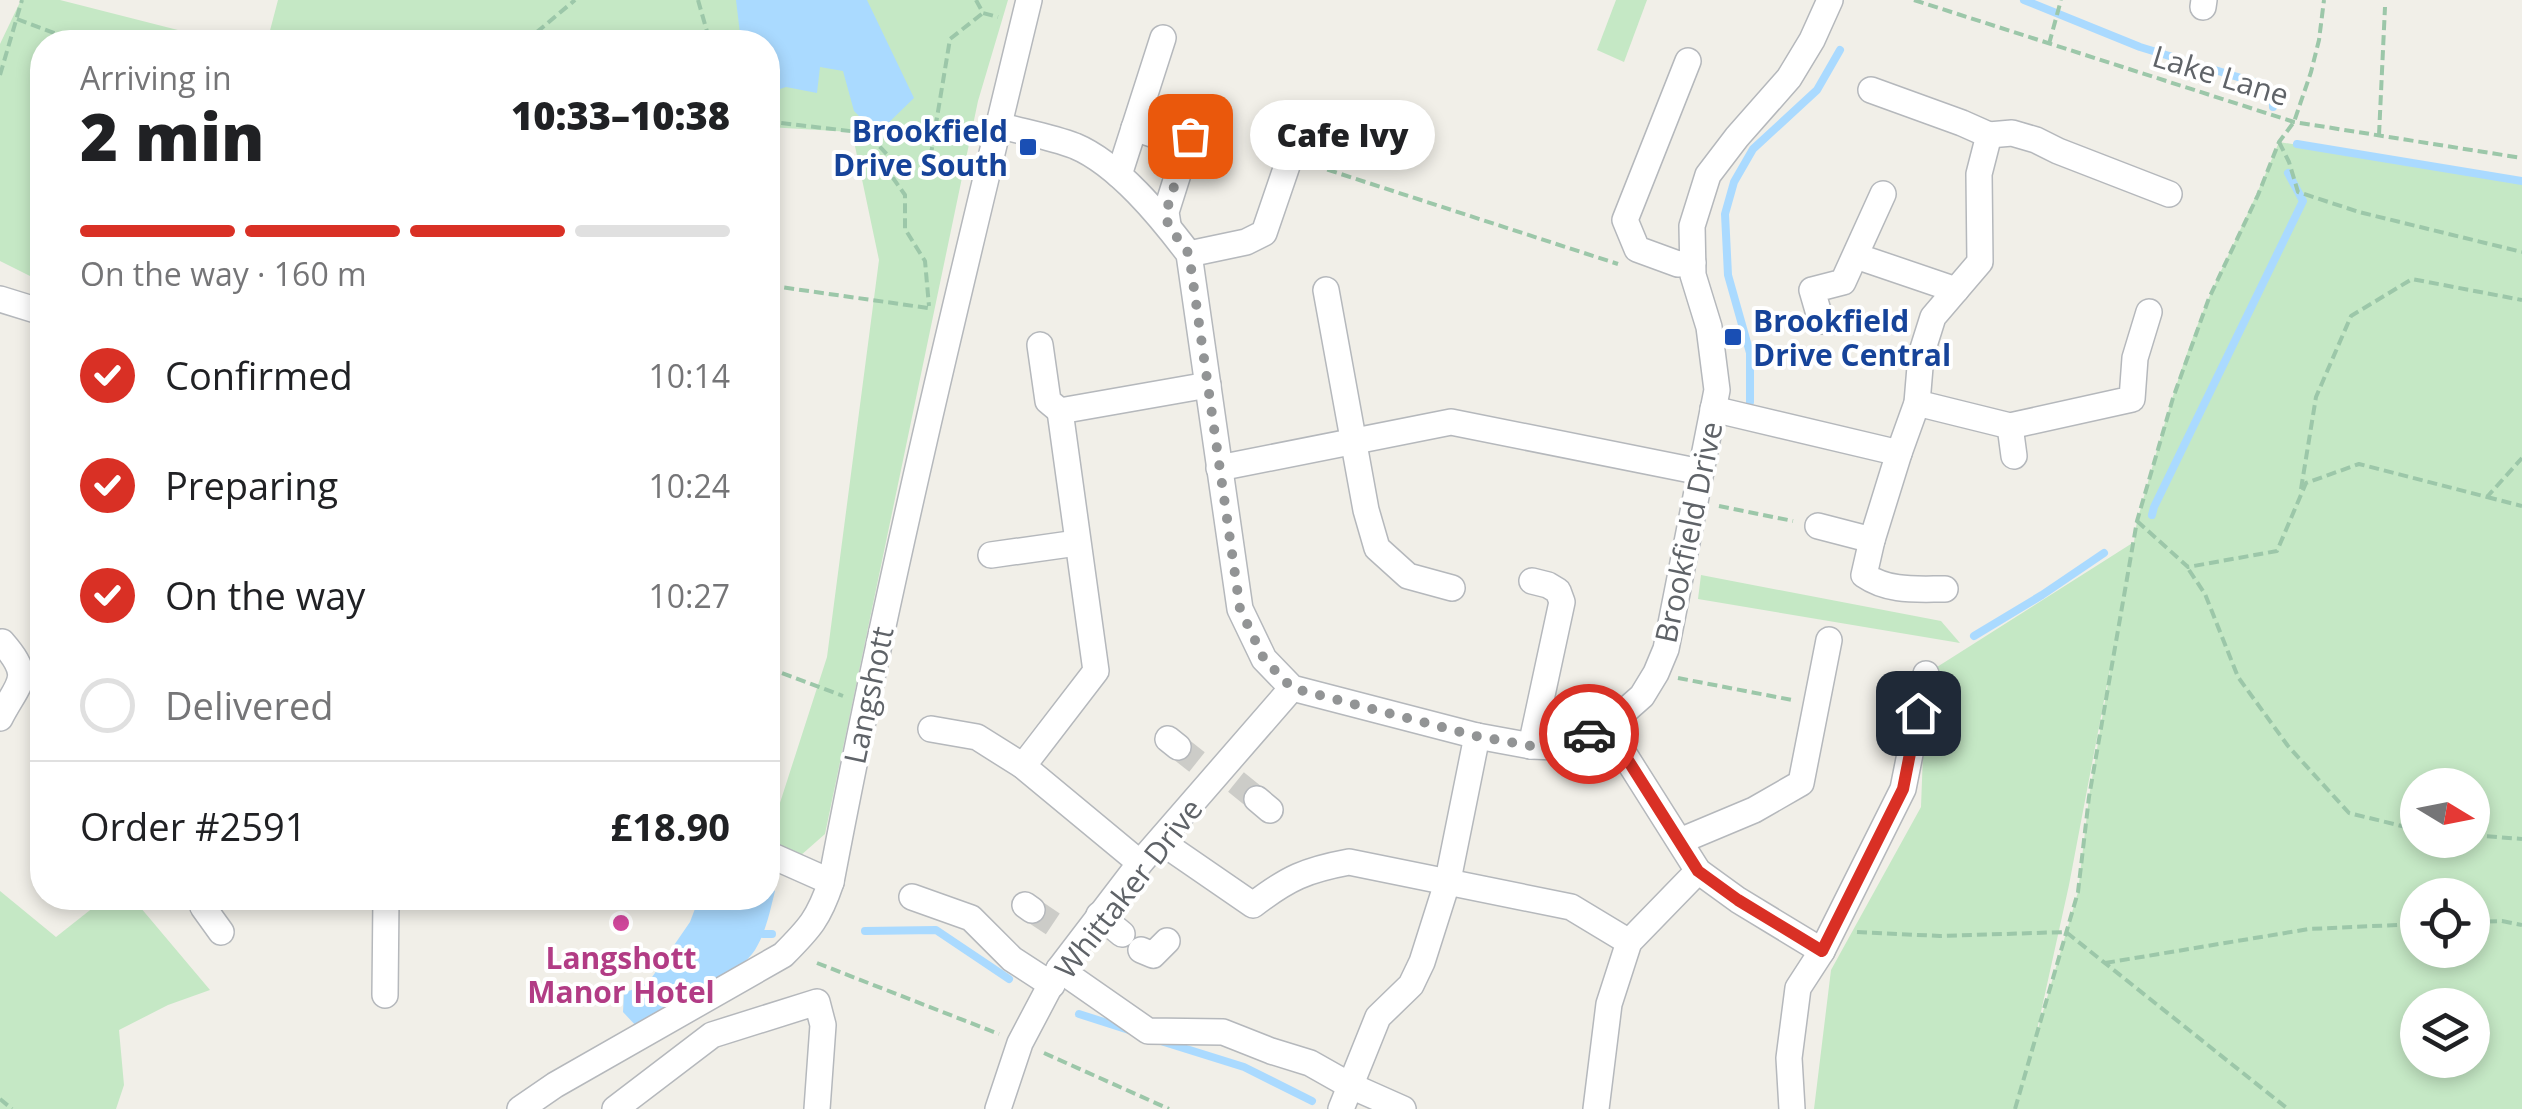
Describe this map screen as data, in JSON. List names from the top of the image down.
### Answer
{
  "streets": {
    "street": ["Brookfield Drive", "Langshott", "Whittaker Drive"],
    "path": ["Lake Lane"]
  },
  "crossings": [
    ["Brookfield Drive", "Whittaker Drive"]
  ],
  "places": {
    "other": ["Cafe Ivy", "Langshott Manor Hotel"],
    "transit": ["Brookfield Drive South", "Brookfield Drive Central"]
  },
  "north": "right",
  "page": {
    "heading": ["2 min", "Arriving in", "10:33–10:38"],
    "panel": ["Order #2591", "£18.90"],
    "bubble": "Cafe Ivy",
    "bar": "On the way · 160 m",
    "list": [
      ["Confirmed", "10:14"],
      ["Preparing", "10:24"],
      ["On the way", "10:27"],
      "Delivered"
    ]
  }
}
